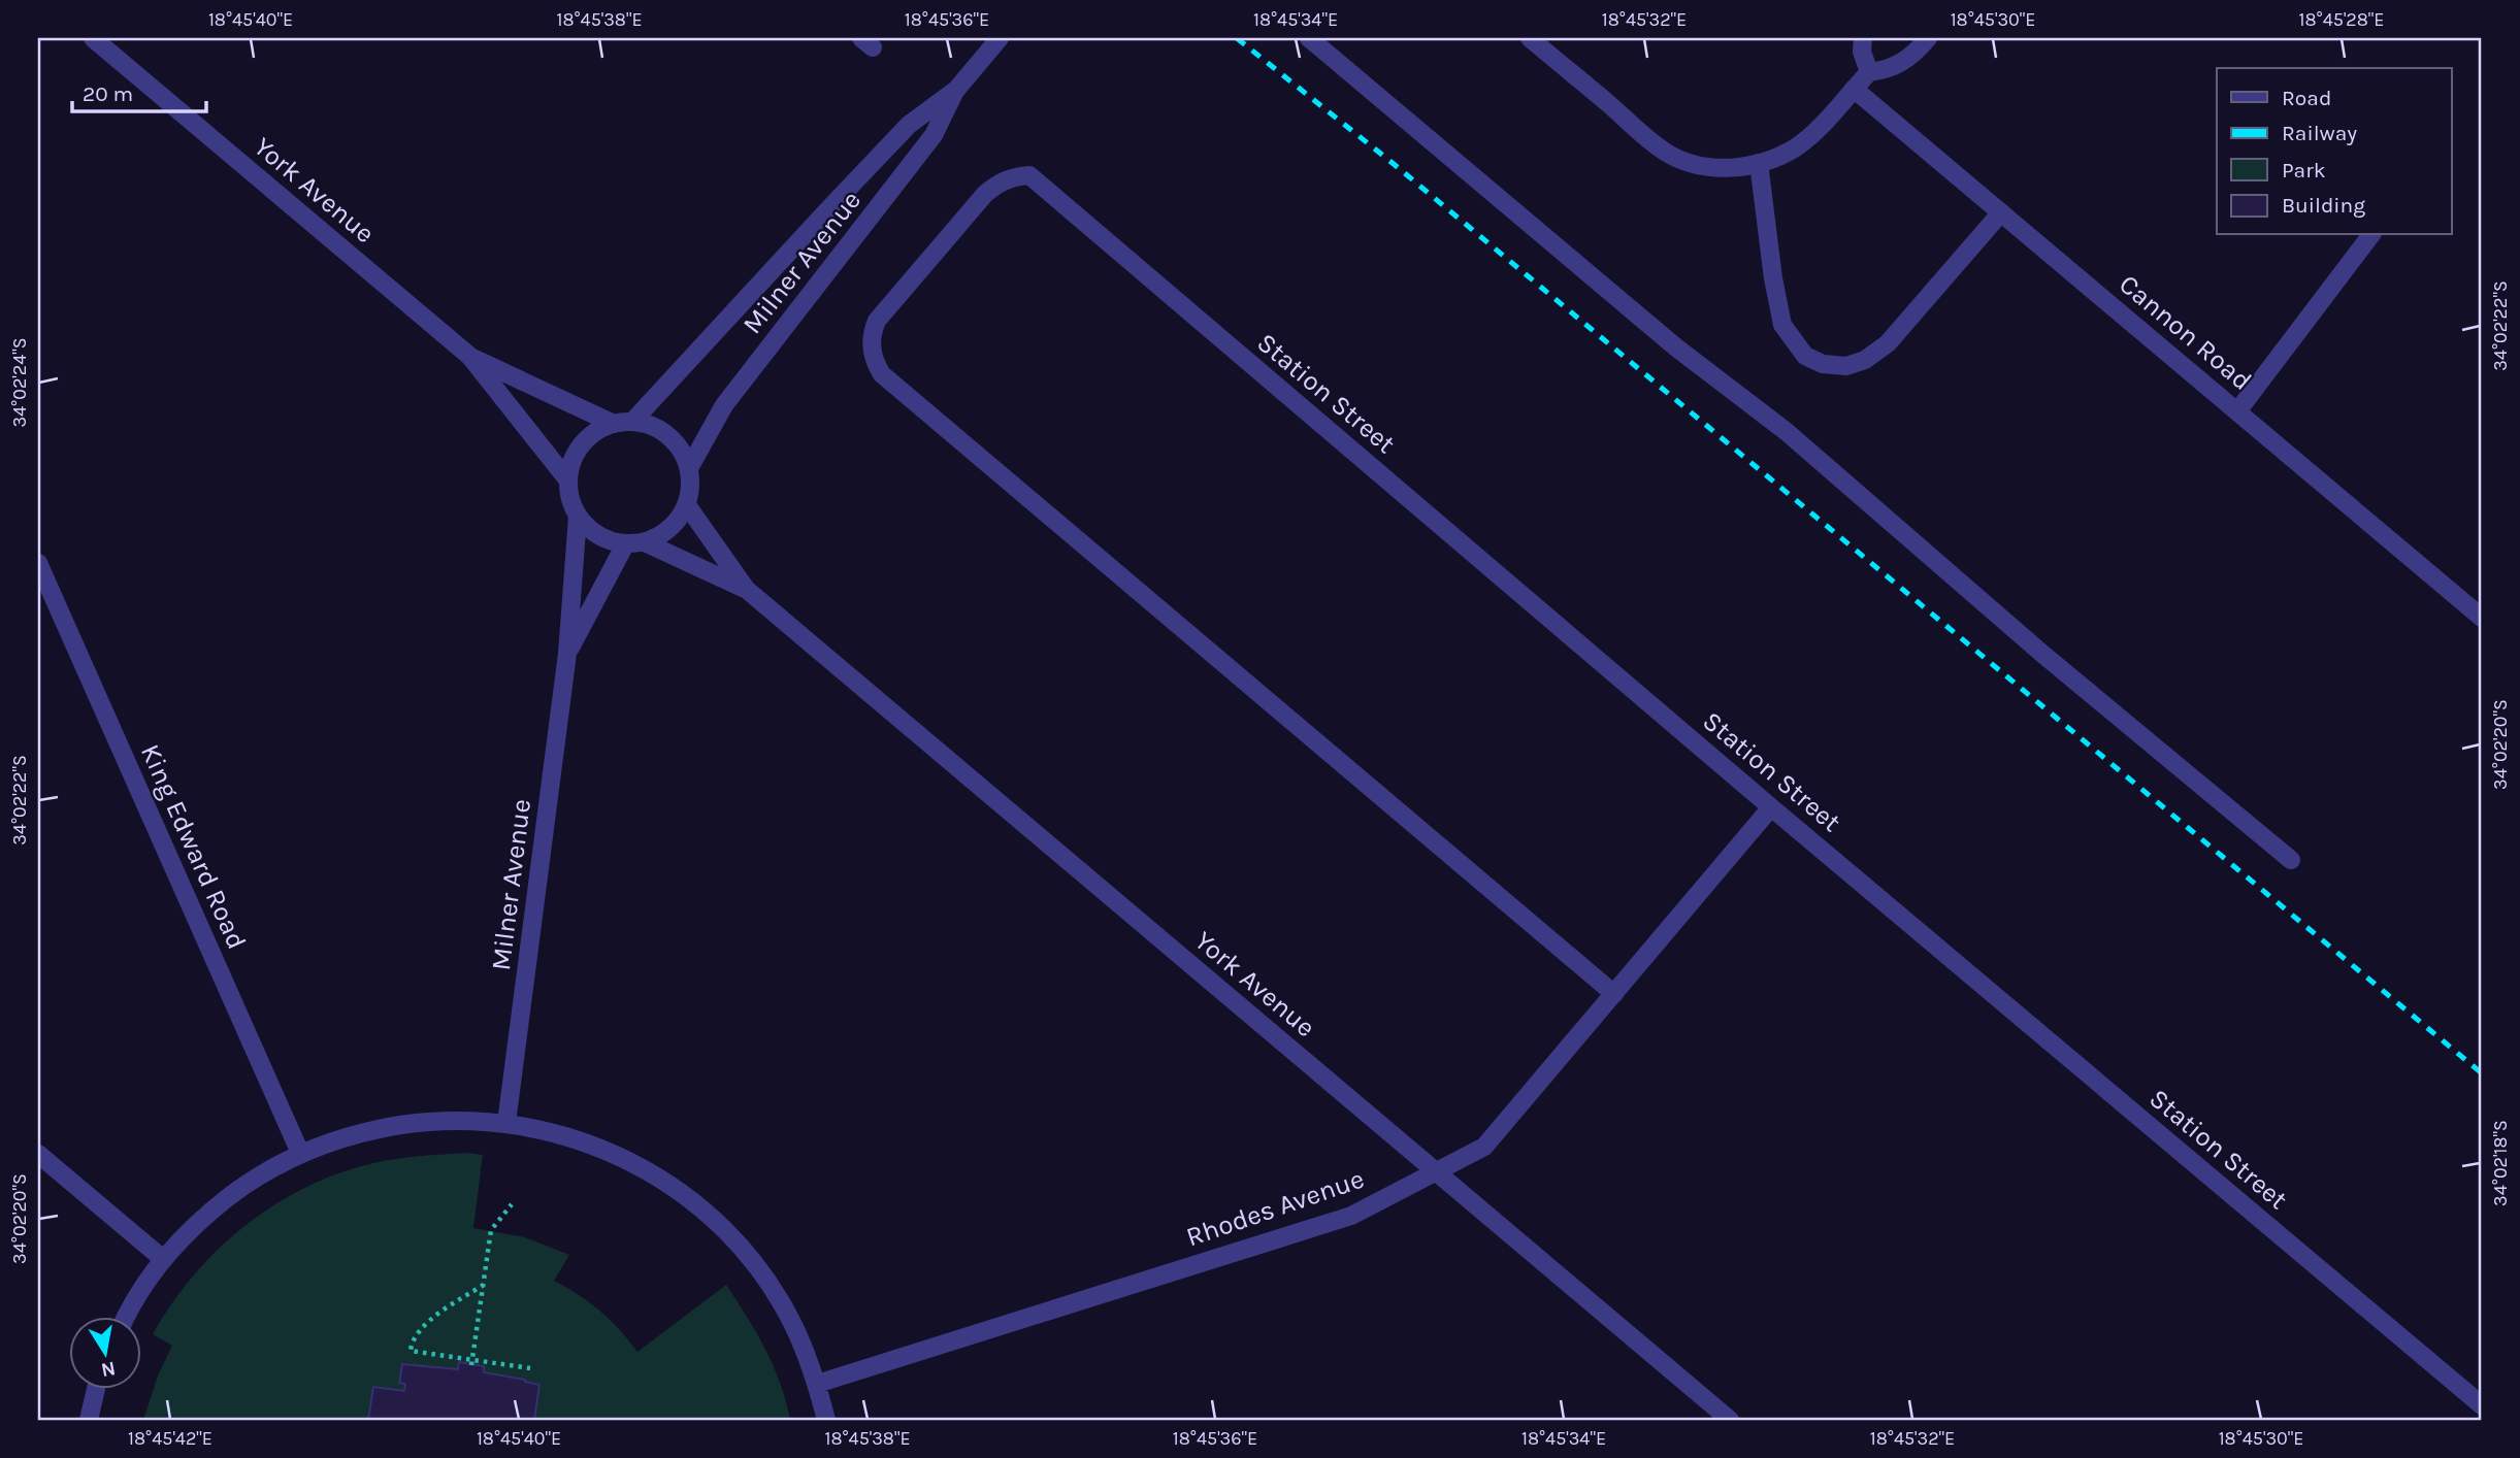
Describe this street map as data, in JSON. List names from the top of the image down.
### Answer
{
  "streets": {
    "street": [
      "York Avenue",
      "Milner Avenue",
      "Cannon Road",
      "Station Street",
      "King Edward Road",
      "Rhodes Avenue"
    ]
  },
  "crossings": [
    ["York Avenue", "Milner Avenue"],
    ["York Avenue", "Rhodes Avenue"],
    ["Station Street", "Rhodes Avenue"]
  ],
  "legend": [
    "Road",
    "Railway",
    "Park",
    "Building"
  ],
  "scale_bar": "20 m",
  "north": "bottom",
  "coordinates": [
    "18°45'40\"E",
    "18°45'38\"E",
    "18°45'36\"E",
    "18°45'34\"E",
    "18°45'32\"E",
    "18°45'30\"E",
    "18°45'28\"E",
    "34°02'22\"S",
    "34°02'24\"S",
    "34°02'20\"S",
    "34°02'18\"S",
    "18°45'42\"E"
  ]
}
